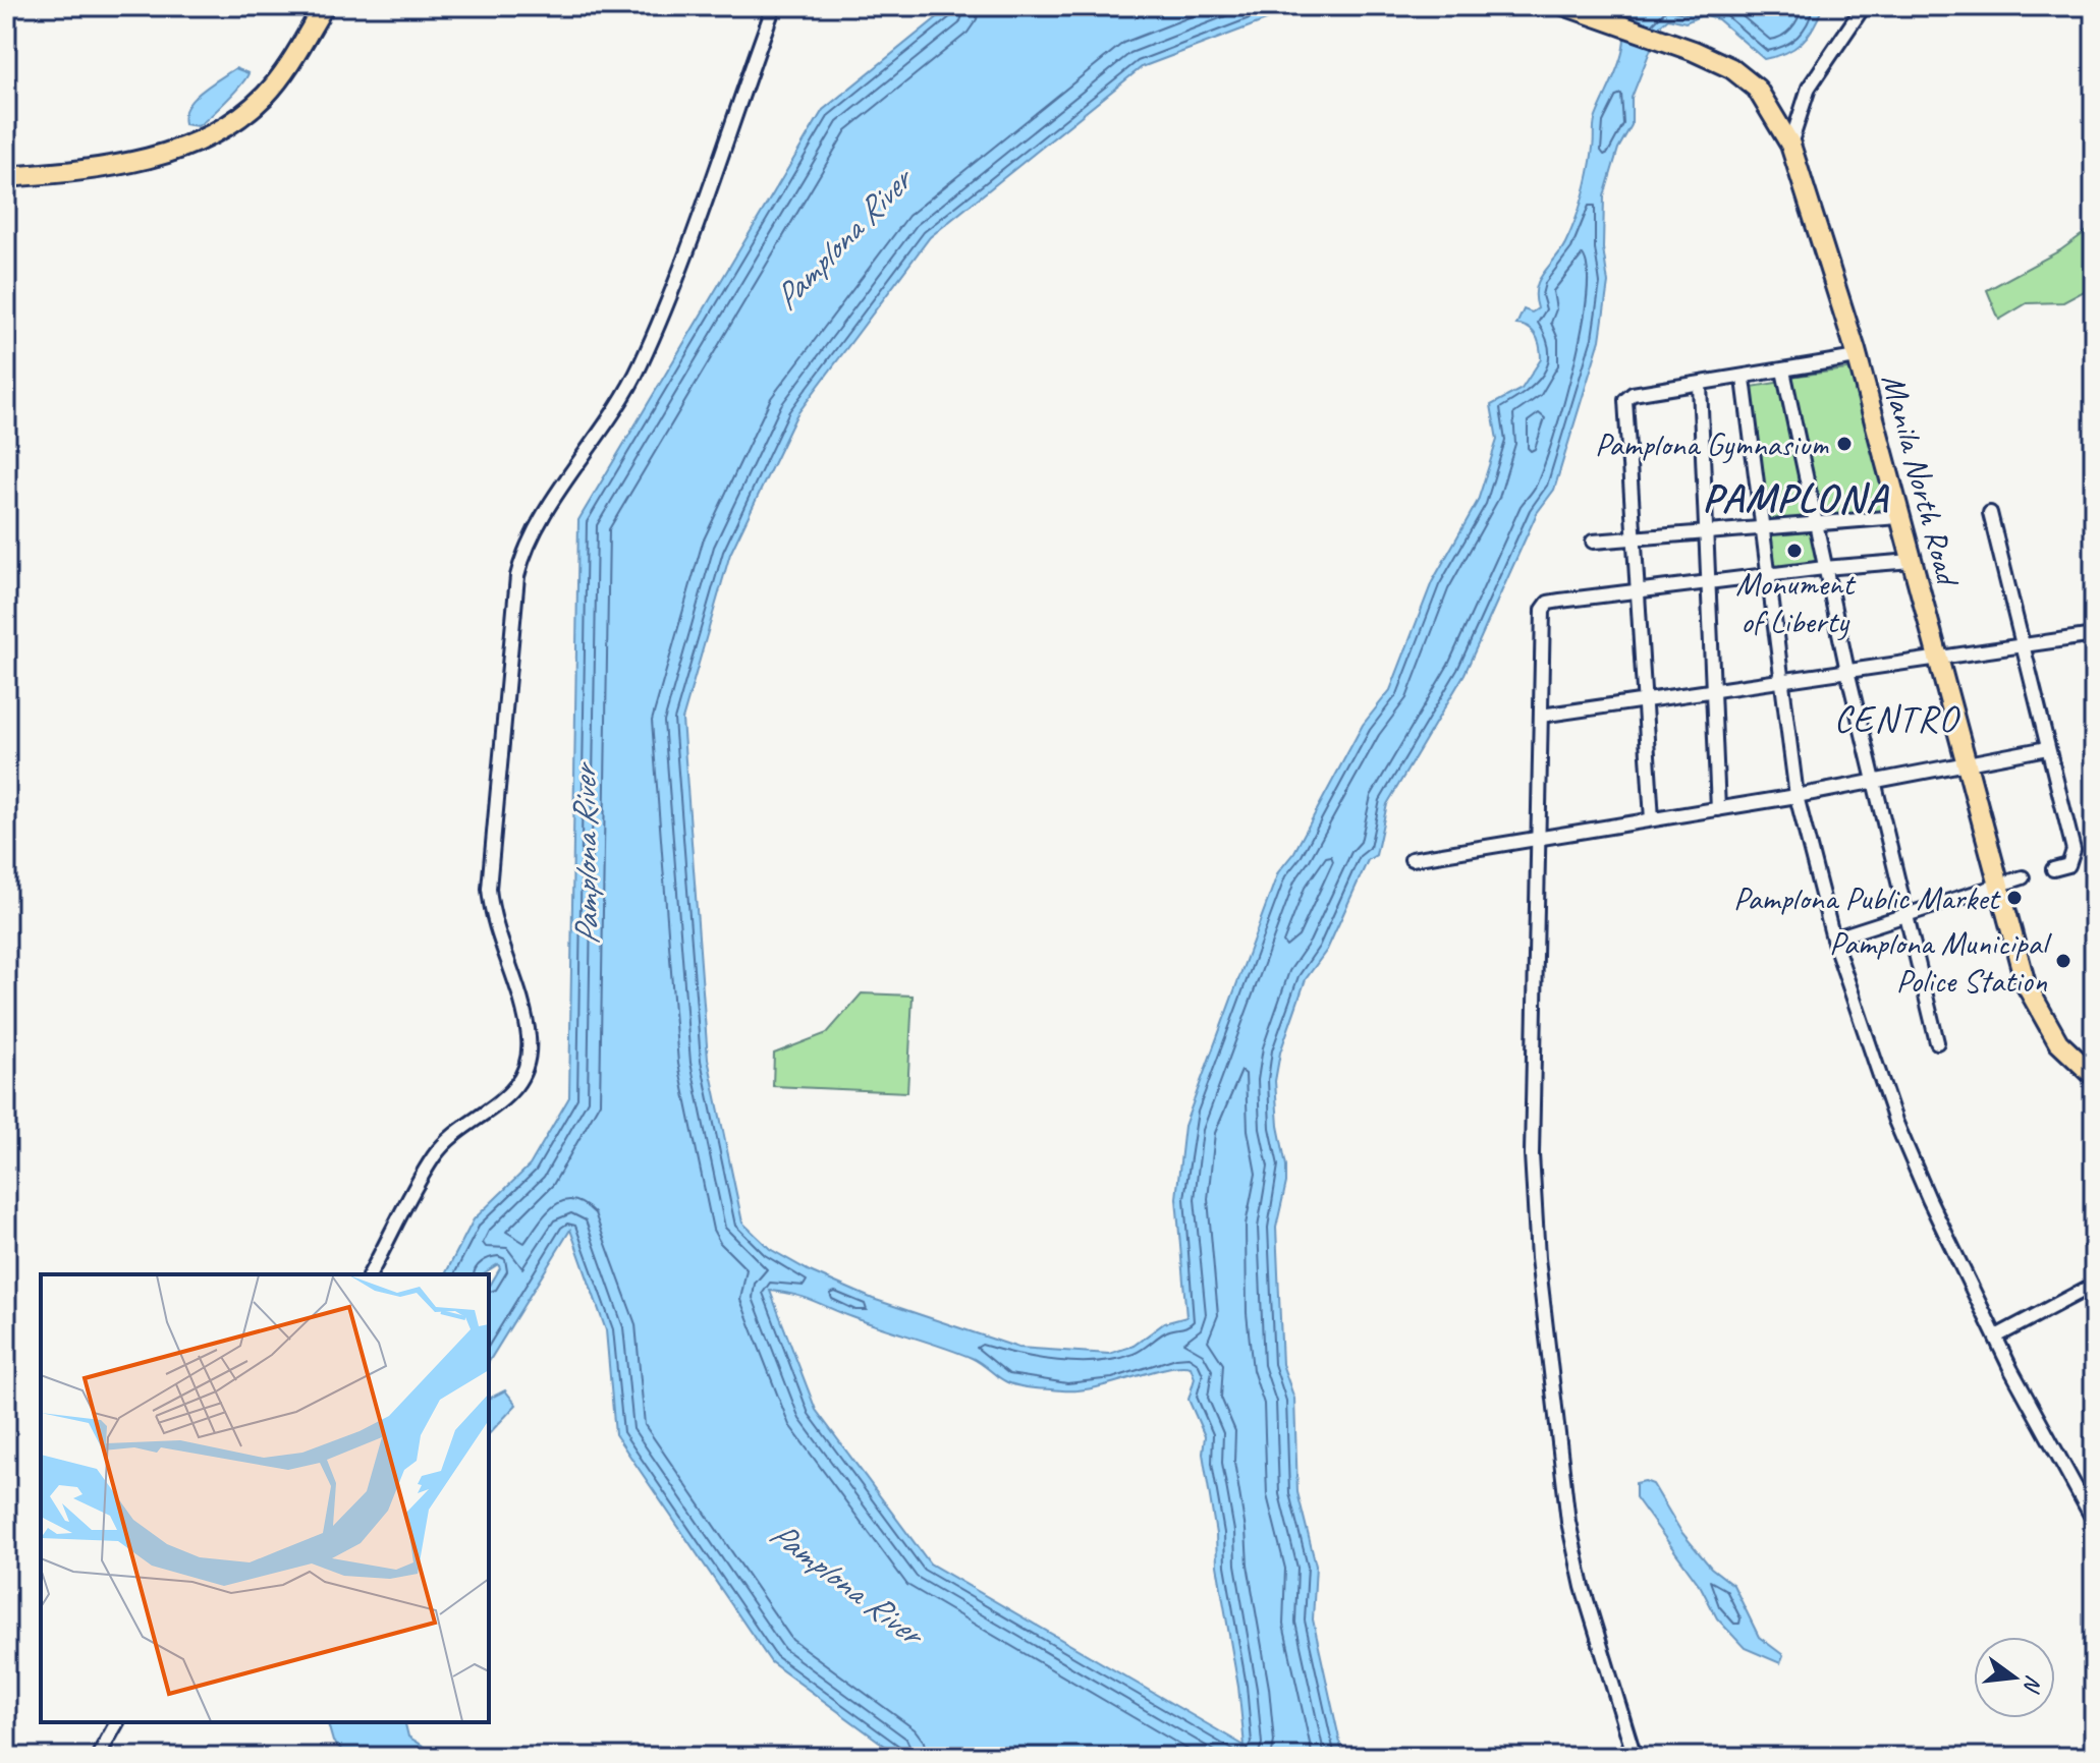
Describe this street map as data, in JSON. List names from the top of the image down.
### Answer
{
  "streets": {
    "highway": ["Manila North Road"]
  },
  "districts": ["PAMPLONA", "CENTRO"],
  "water": ["Pamplona River"],
  "places": [
    "Pamplona Gymnasium",
    "Monument of Liberty",
    "Pamplona Public Market",
    "Pamplona Municipal Police Station"
  ],
  "north": "right"
}
